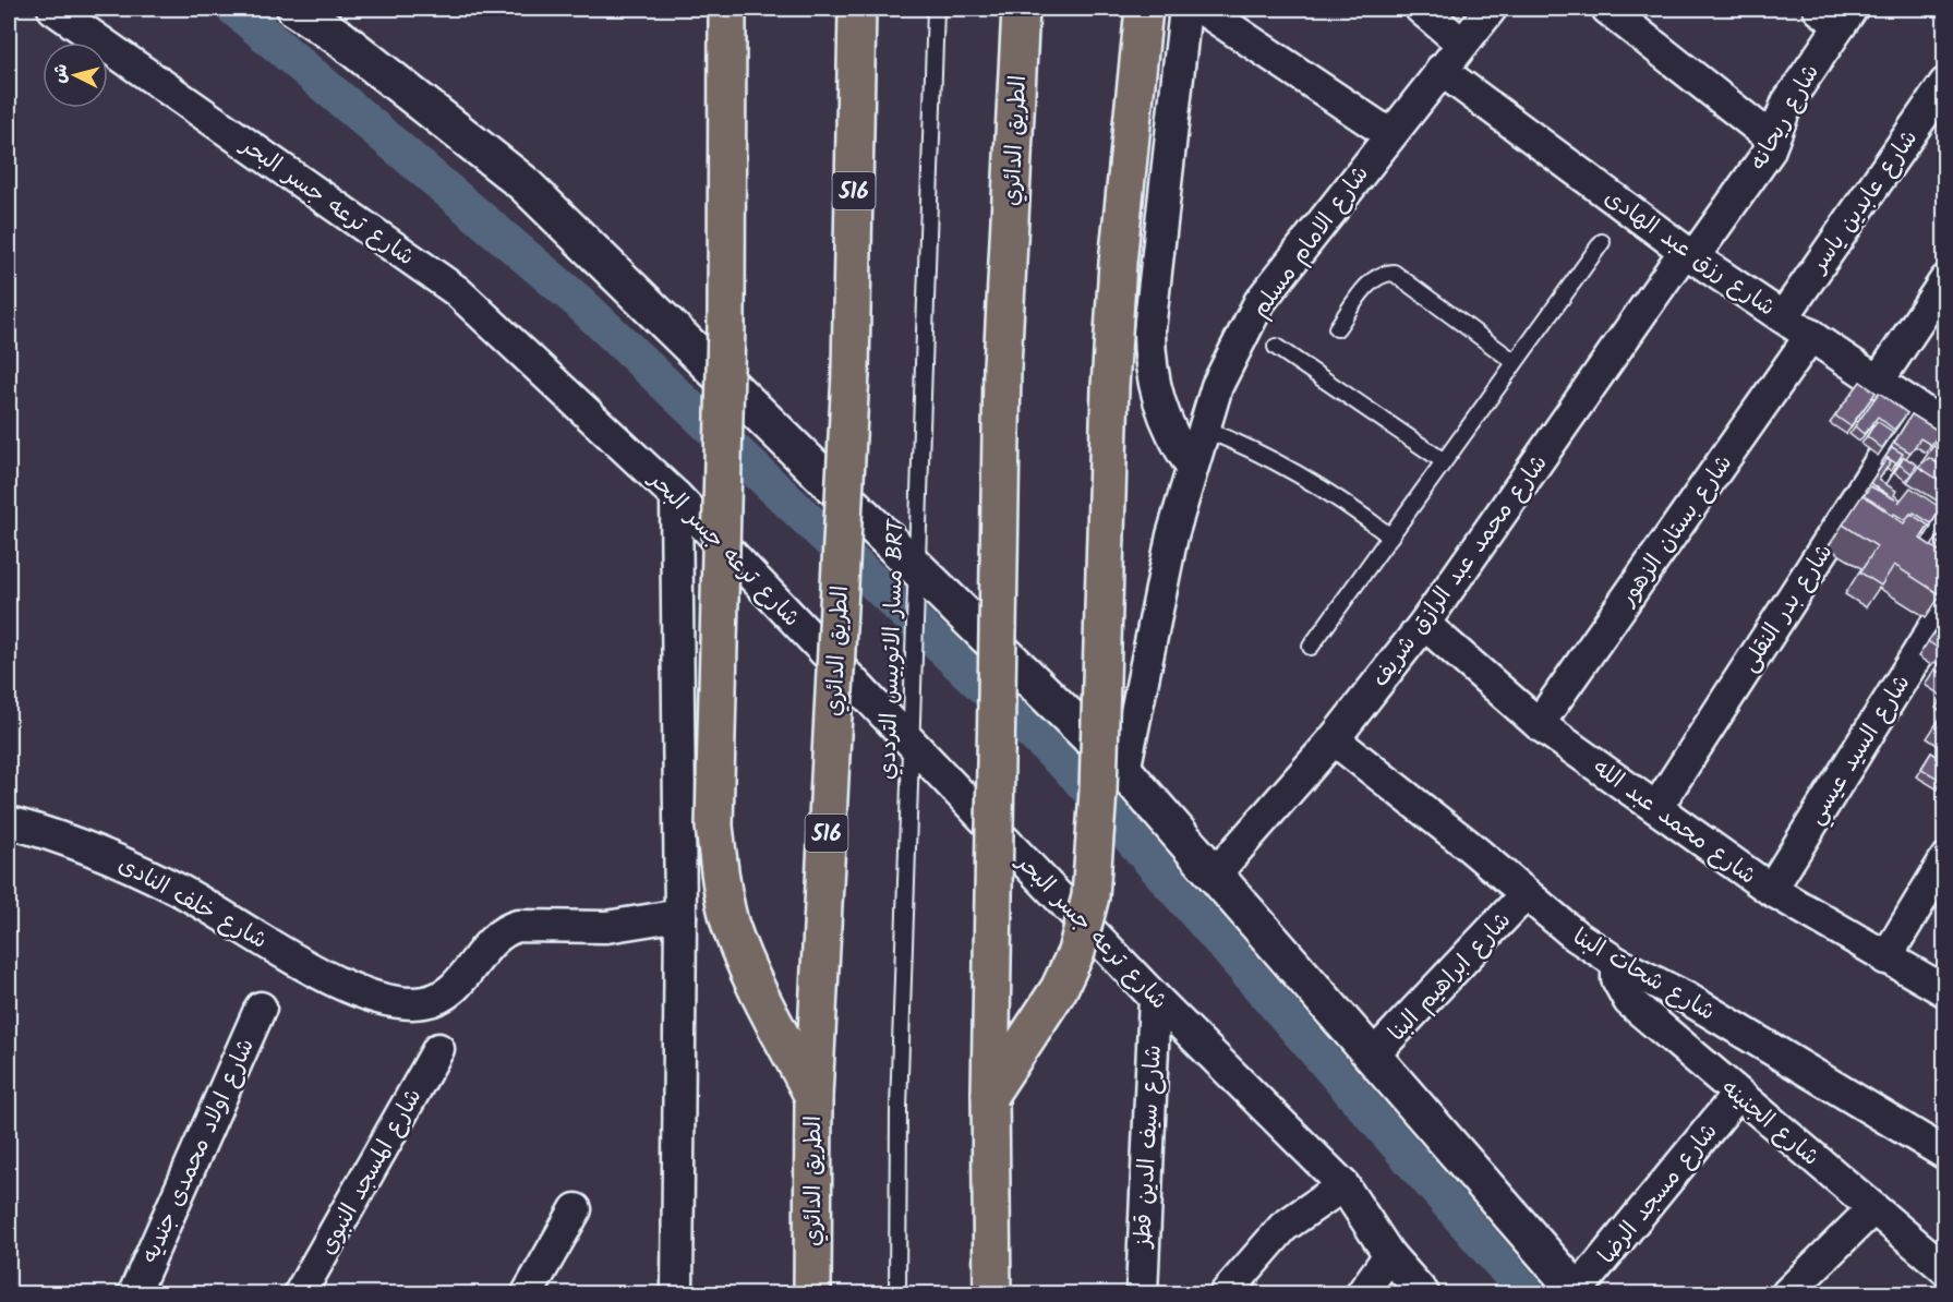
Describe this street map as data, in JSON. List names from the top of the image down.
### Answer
{
  "streets": {
    "highway": ["الطريق الدائري", "516"],
    "street": [
      "شارع ريحانه",
      "شارع ترعه جسر البحر",
      "شارع عابدين ياسر",
      "شارع الامام مسلم",
      "شارع رزق عبد الهادى",
      "شارع بستان الزهور",
      "شارع محمد عبد الرازق شريف",
      "شارع بدر النقلى",
      "شارع السيد عيسي",
      "شارع محمد عبد الله",
      "شارع خلف النادى",
      "شارع شحات البنا",
      "شارع ابراهيم البنا",
      "شارع الجنينه",
      "شارع سيف الدين قطز",
      "شارع اولاد محمدى جنديه",
      "شارع المسجد النبوى",
      "شارع مسجد الرضا"
    ],
    "lane": ["مسار الاتوبيس الترددي BRT"]
  },
  "crossings": [
    ["شارع ريحانه", "شارع رزق عبد الهادى"],
    ["شارع ريحانه", "شارع محمد عبد الرازق شريف"],
    ["شارع ترعه جسر البحر", "شارع سيف الدين قطز"],
    ["شارع عابدين ياسر", "شارع رزق عبد الهادى"],
    ["شارع الامام مسلم", "شارع رزق عبد الهادى"],
    ["شارع رزق عبد الهادى", "شارع بستان الزهور"],
    ["شارع رزق عبد الهادى", "شارع محمد عبد الرازق شريف"],
    ["شارع رزق عبد الهادى", "شارع بدر النقلى"],
    ["شارع بستان الزهور", "شارع محمد عبد الله"],
    ["شارع محمد عبد الرازق شريف", "شارع محمد عبد الله"],
    ["شارع محمد عبد الرازق شريف", "شارع شحات البنا"],
    ["شارع بدر النقلى", "شارع محمد عبد الله"],
    ["شارع السيد عيسي", "شارع محمد عبد الله"],
    ["شارع شحات البنا", "شارع ابراهيم البنا"],
    ["شارع شحات البنا", "شارع الجنينه"],
    ["شارع الجنينه", "شارع مسجد الرضا"]
  ],
  "north": "left"
}
